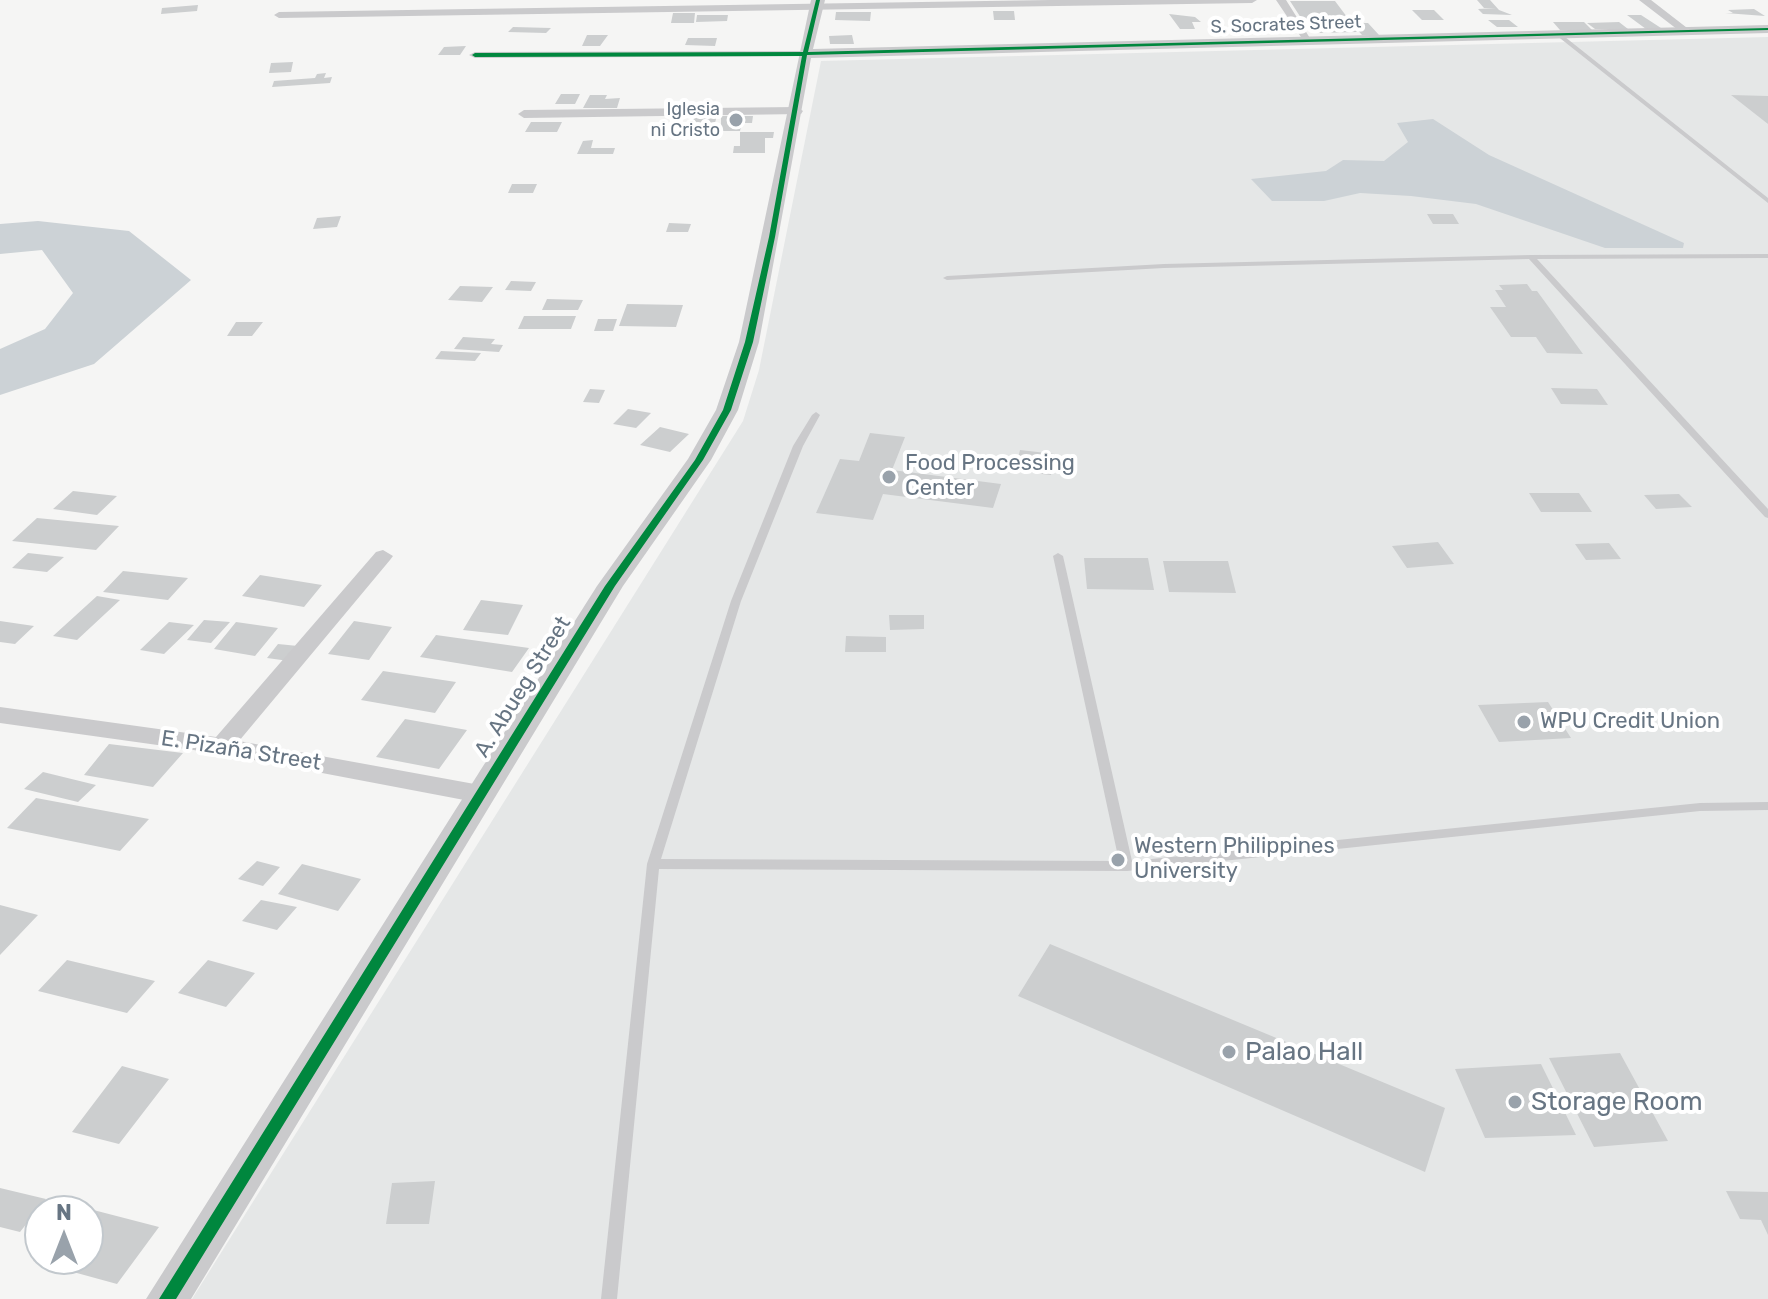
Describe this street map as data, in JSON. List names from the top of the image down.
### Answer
{
  "streets": {
    "street": ["S. Socrates Street", "A. Abueg Street", "E. Pizaña Street"]
  },
  "crossings": [
    ["S. Socrates Street", "A. Abueg Street"],
    ["A. Abueg Street", "E. Pizaña Street"]
  ],
  "places": [
    "Iglesia ni Cristo",
    "Food Processing Center",
    "WPU Credit Union",
    "Western Philippines University",
    "Palao Hall",
    "Storage Room"
  ],
  "north": "top"
}
